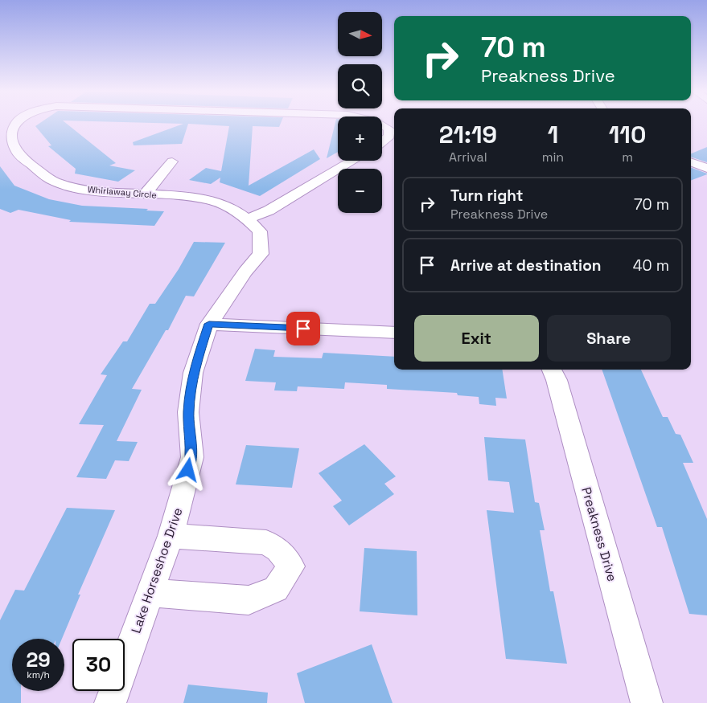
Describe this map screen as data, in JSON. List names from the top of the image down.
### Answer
{
  "streets": {
    "street": ["Whirlaway Circle", "Preakness Drive", "Lake Horseshoe Drive"]
  },
  "crossings": [
    ["Whirlaway Circle", "Lake Horseshoe Drive"]
  ],
  "north": "right",
  "page": {
    "map_buttons": ["+", "−"],
    "turn": ["70 m", "Preakness Drive"],
    "eta": [
      "21:19",
      "Arrival",
      "1",
      "min",
      "110",
      "m"
    ],
    "list": [
      {
        "name": "Turn right",
        "note": "Preakness Drive",
        "value": "70 m"
      },
      {
        "name": "Arrive at destination",
        "value": "40 m"
      }
    ],
    "buttons": ["Exit", "Share"],
    "speed": "29 km/h",
    "limit": "30"
  }
}
